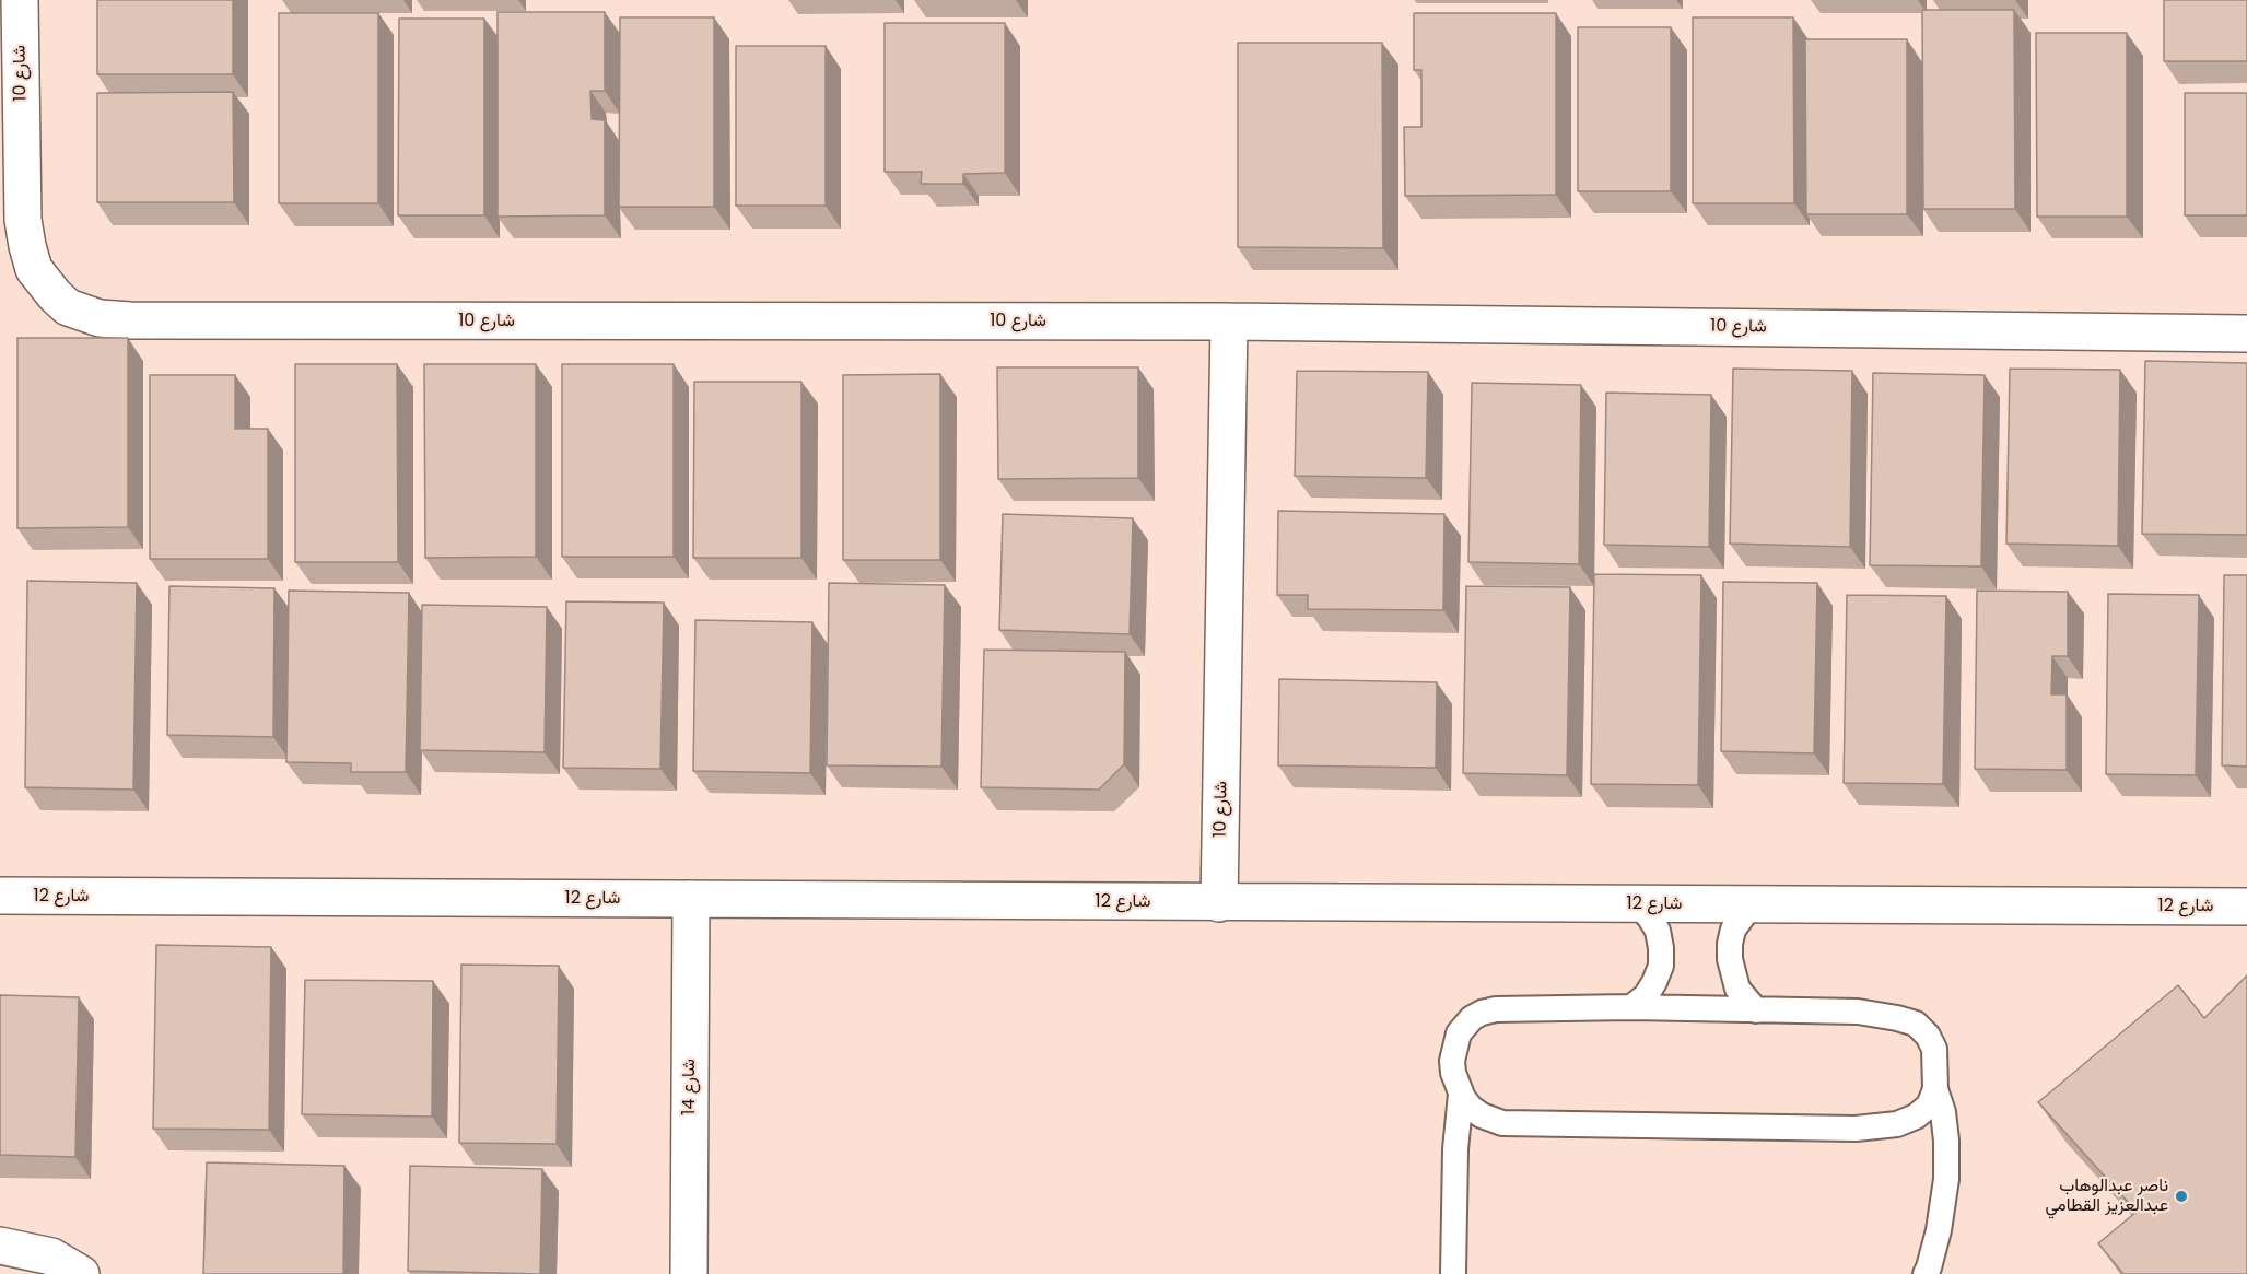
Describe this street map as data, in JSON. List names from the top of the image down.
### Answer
{
  "streets": {
    "street": ["شارع 10", "شارع 12", "شارع 14"]
  },
  "crossings": [
    ["شارع 10", "شارع 12"],
    ["شارع 12", "شارع 14"]
  ],
  "places": ["ناصر عبدالوهاب عبدالعزيز القطامي"]
}
